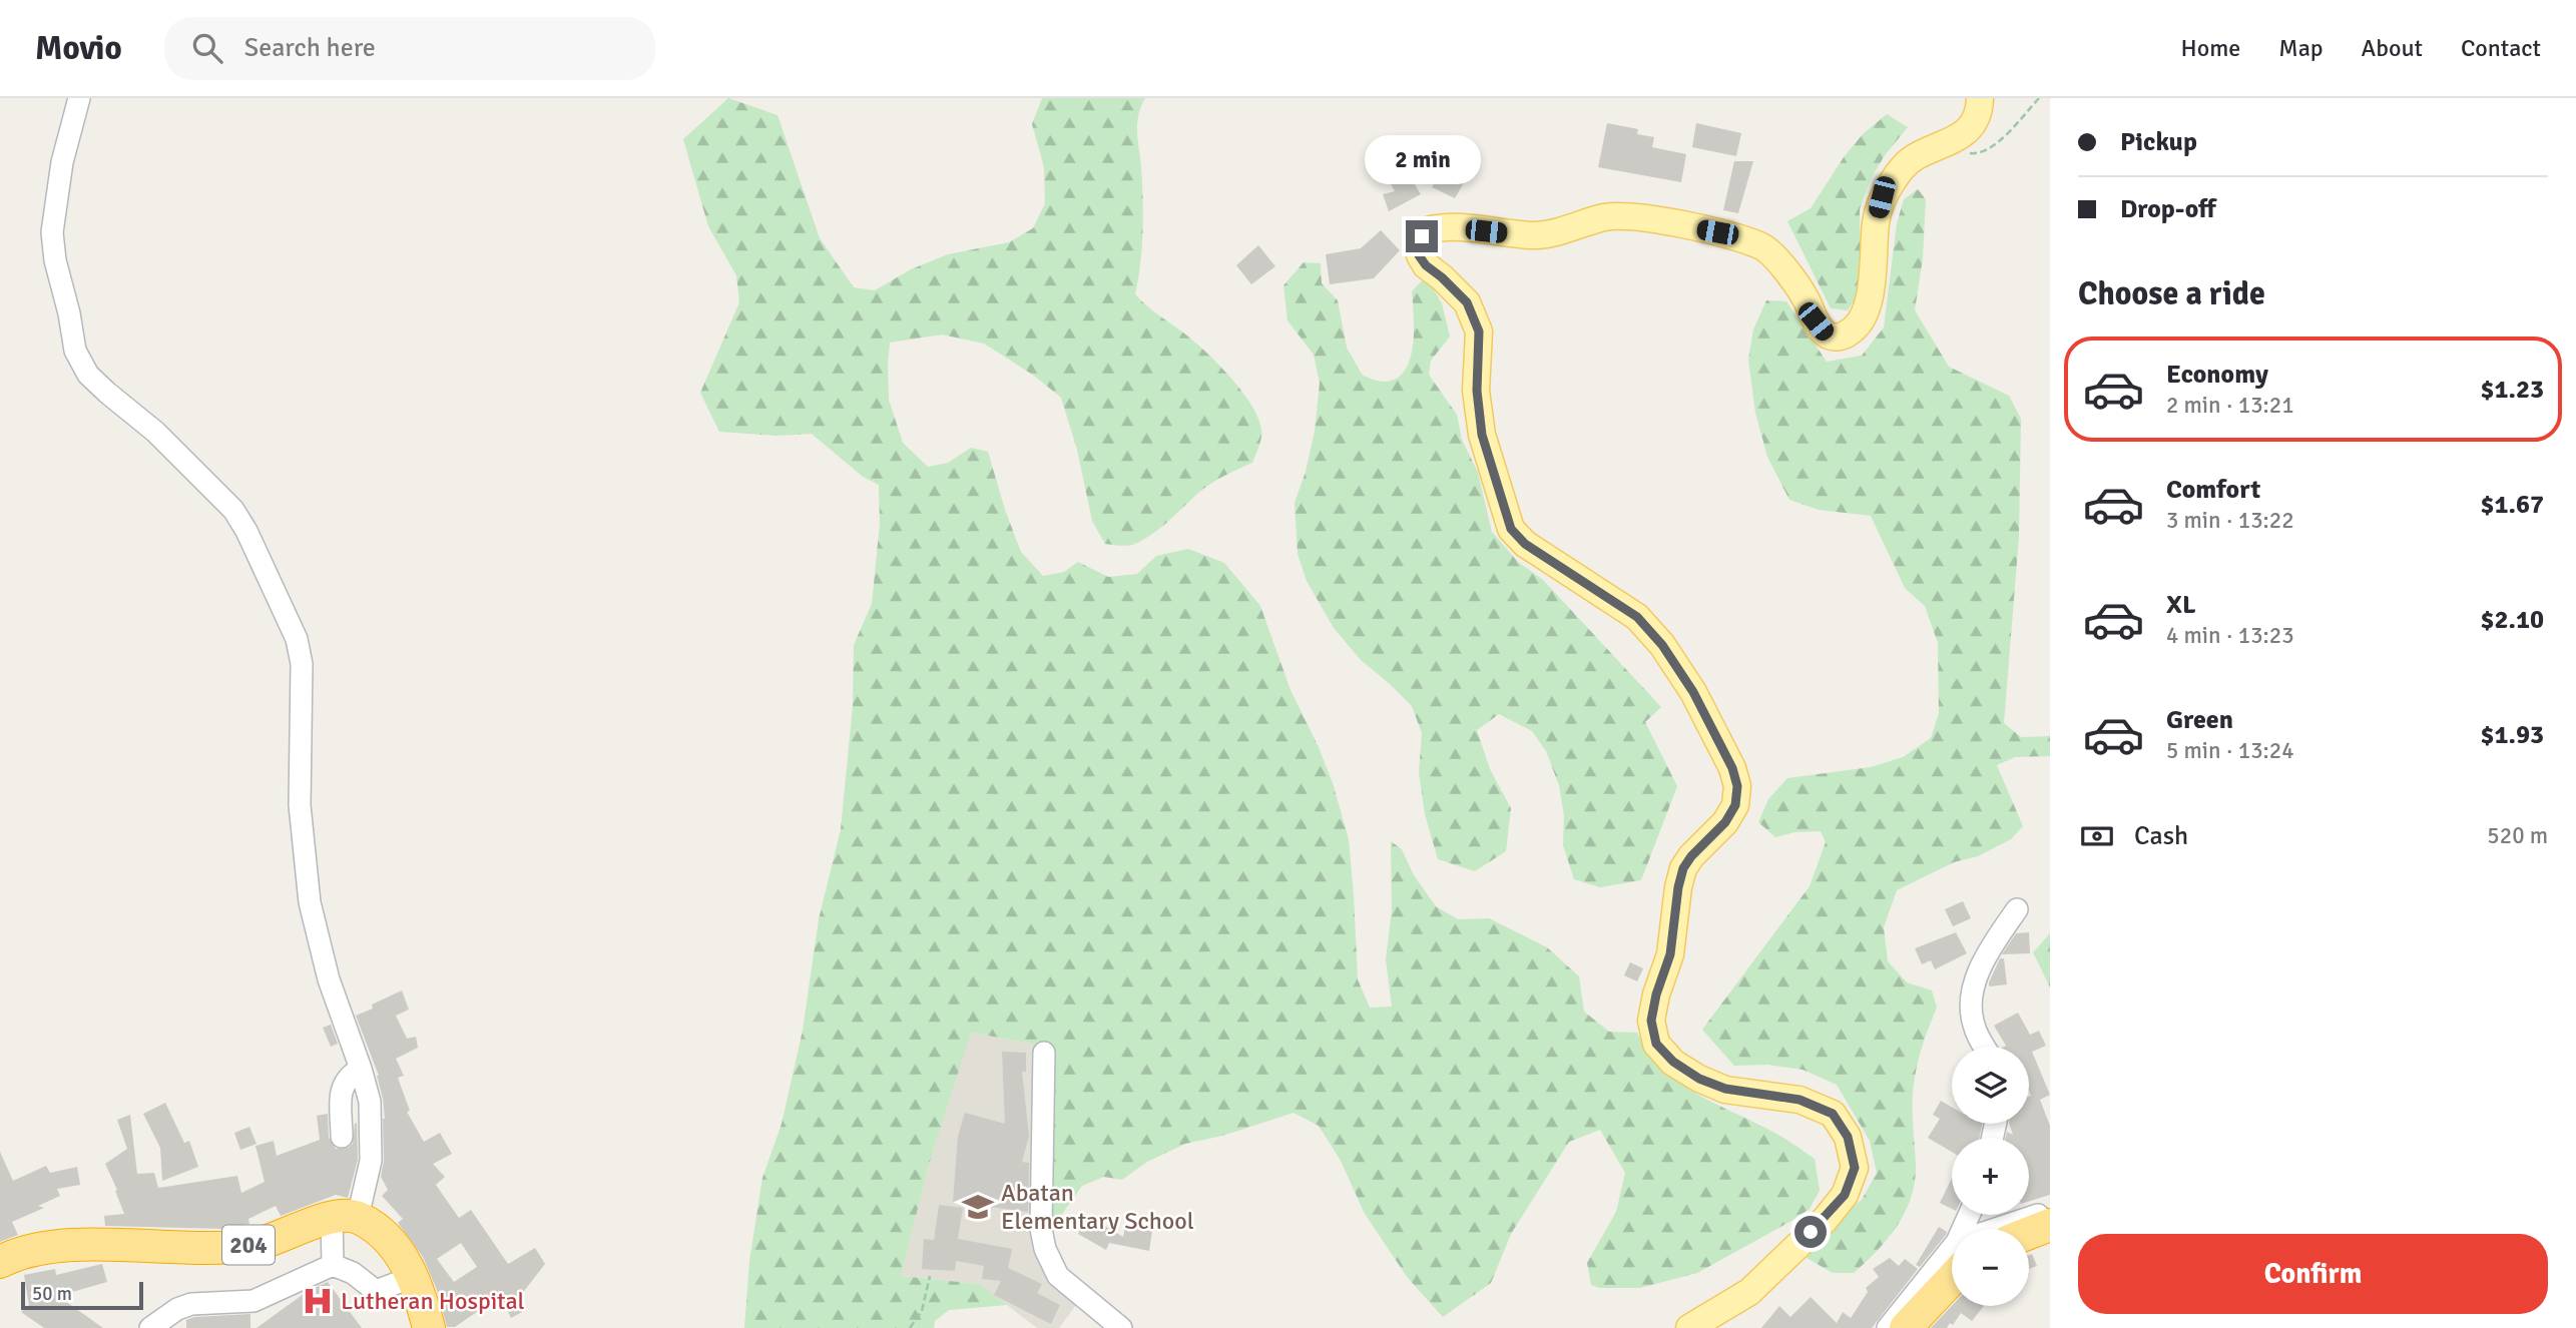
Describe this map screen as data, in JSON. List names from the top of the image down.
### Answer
{
  "streets": {
    "highway": ["204"]
  },
  "places": {
    "school or university": ["Abatan Elementary School"],
    "hospital": ["Lutheran Hospital"]
  },
  "scale_bar": "50 m",
  "page": {
    "header": "Movio",
    "search": "Search here",
    "nav": [
      "Home",
      "Map",
      "About",
      "Contact"
    ],
    "banner": ["Pickup", "Drop-off"],
    "bubble": "2 min",
    "heading": "Choose a ride",
    "list": [
      {
        "name": "Economy",
        "note": "2 min · 13:21",
        "value": "$1.23"
      },
      {
        "name": "Comfort",
        "note": "3 min · 13:22",
        "value": "$1.67"
      },
      {
        "name": "XL",
        "note": "4 min · 13:23",
        "value": "$2.10"
      },
      {
        "name": "Green",
        "note": "5 min · 13:24",
        "value": "$1.93"
      }
    ],
    "pay": ["Cash", "520 m"],
    "map_buttons": ["+", "−"],
    "buttons": "Confirm",
    "scale": "50 m"
  }
}
